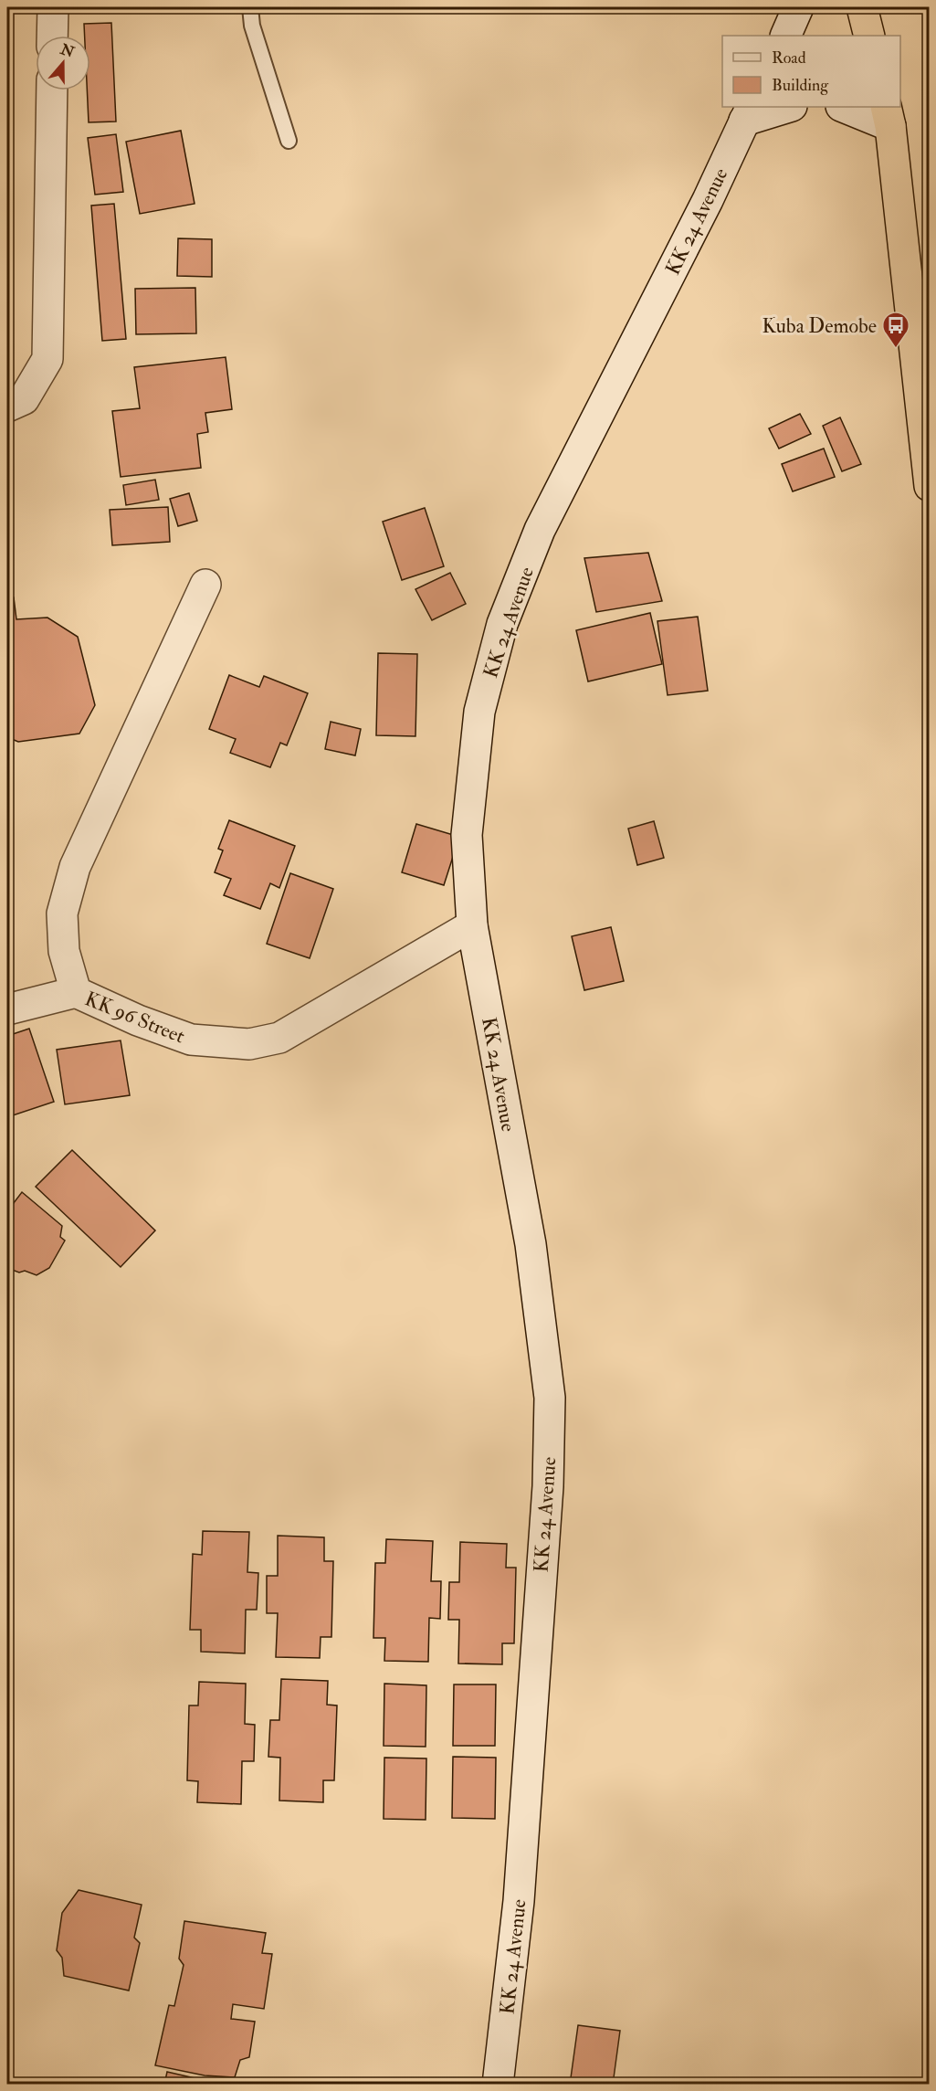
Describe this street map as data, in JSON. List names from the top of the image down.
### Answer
{
  "streets": {
    "street": ["KK 24 Avenue", "KK 96 Street"]
  },
  "crossings": [
    ["KK 24 Avenue", "KK 96 Street"]
  ],
  "places": {
    "bus stop": ["Kuba Demobe"]
  },
  "legend": ["Road", "Building"],
  "north": "top"
}
